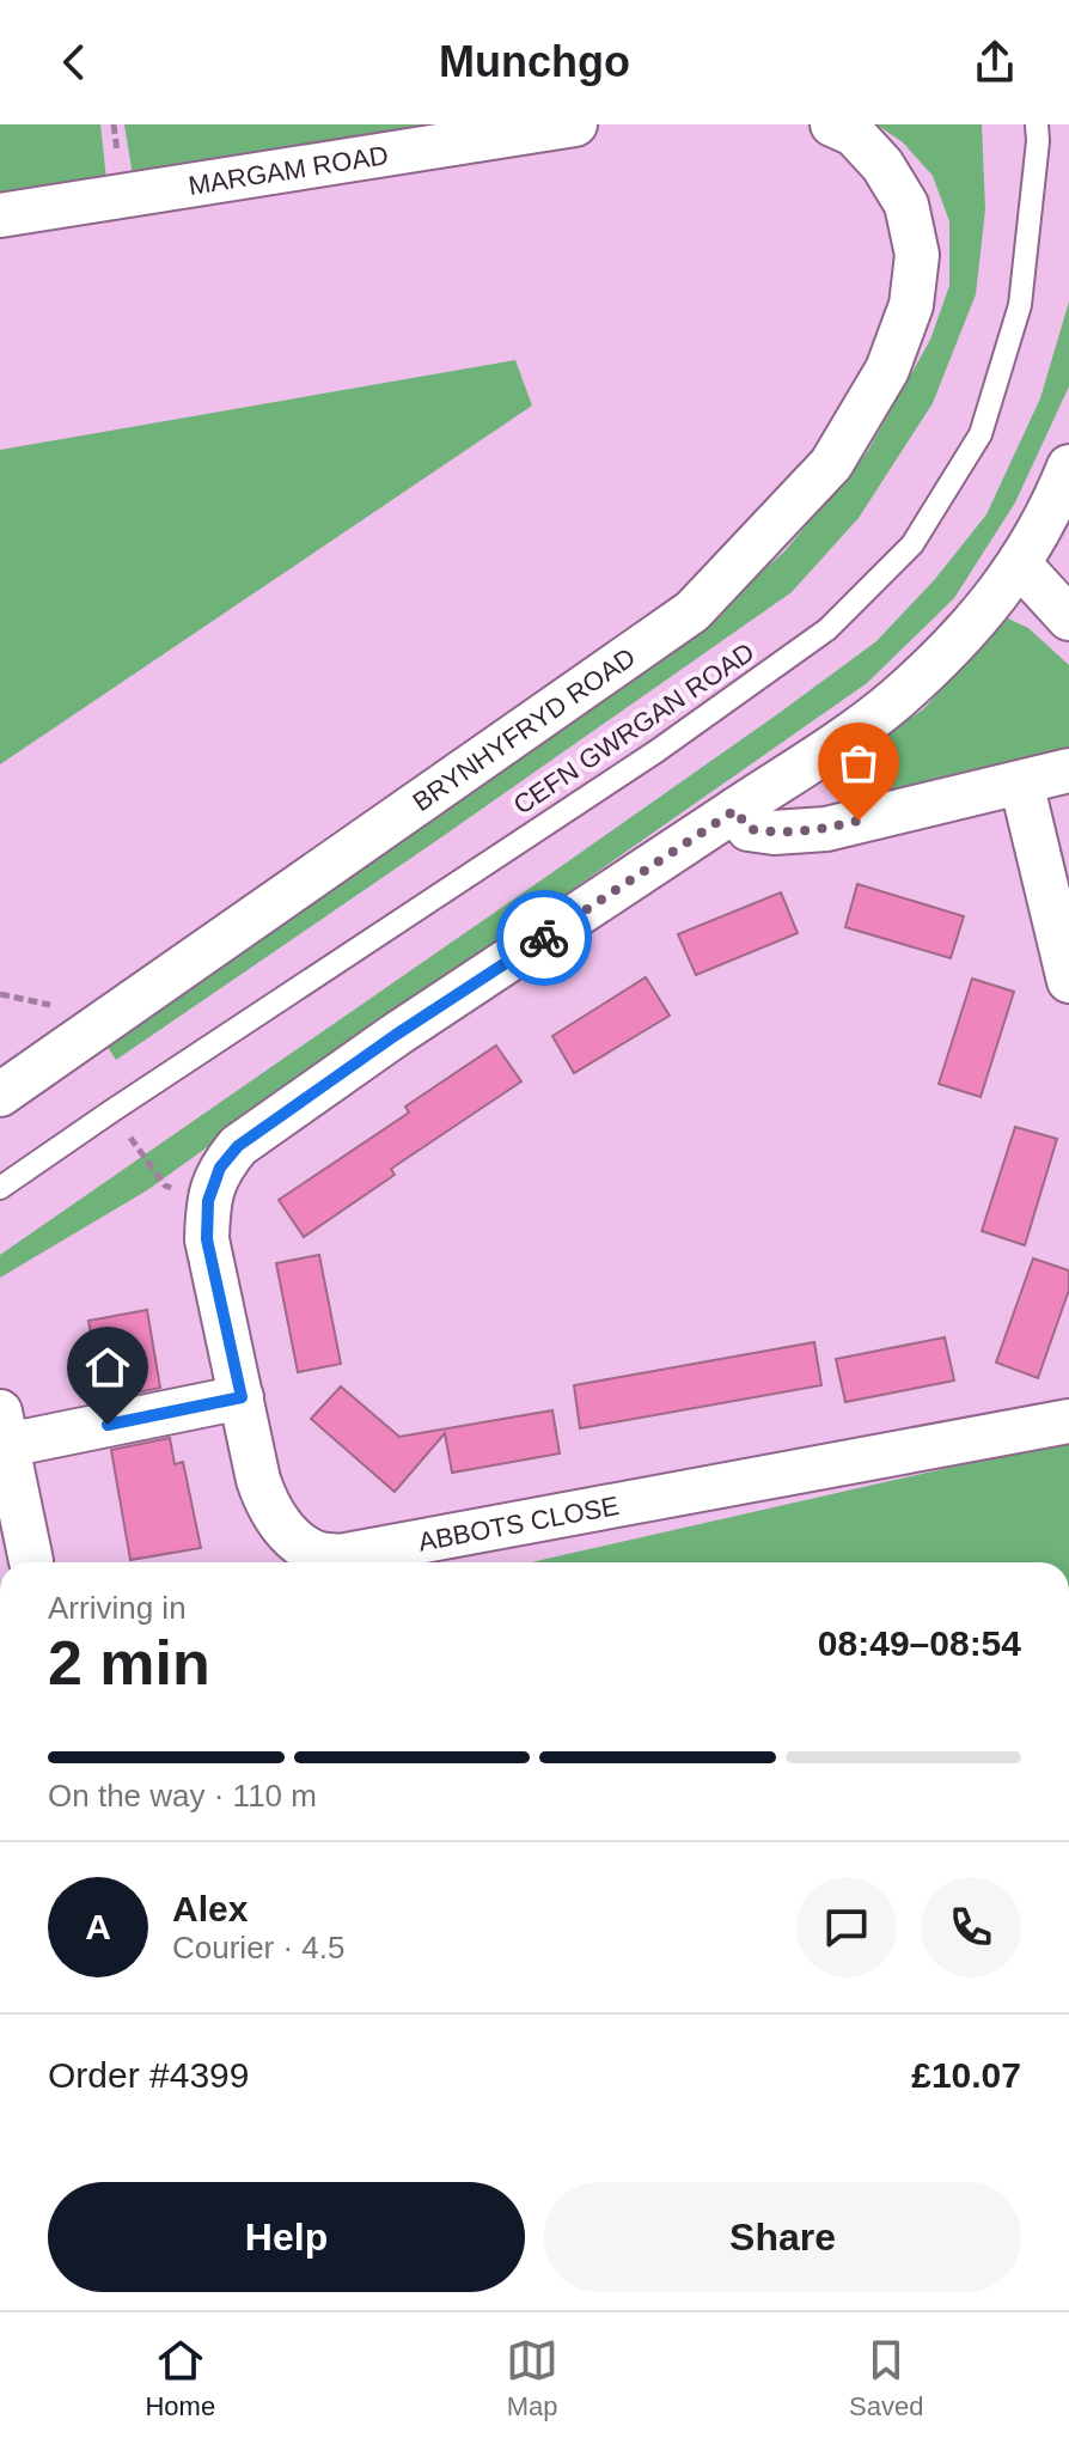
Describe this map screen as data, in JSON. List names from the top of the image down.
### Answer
{
  "streets": {
    "street": ["MARGAM ROAD", "BRYNHYFRYD ROAD", "ABBOTS CLOSE"],
    "lane": ["CEFN GWRGAN ROAD"]
  },
  "page": {
    "header": "Munchgo",
    "heading": ["2 min", "Arriving in", "08:49–08:54"],
    "panel": [
      "Alex",
      "Courier · 4.5",
      "Order #4399",
      "£10.07"
    ],
    "bar": "On the way · 110 m",
    "round": "A",
    "buttons": ["Help", "Share"],
    "tabs": ["Home", "Map", "Saved"]
  }
}
